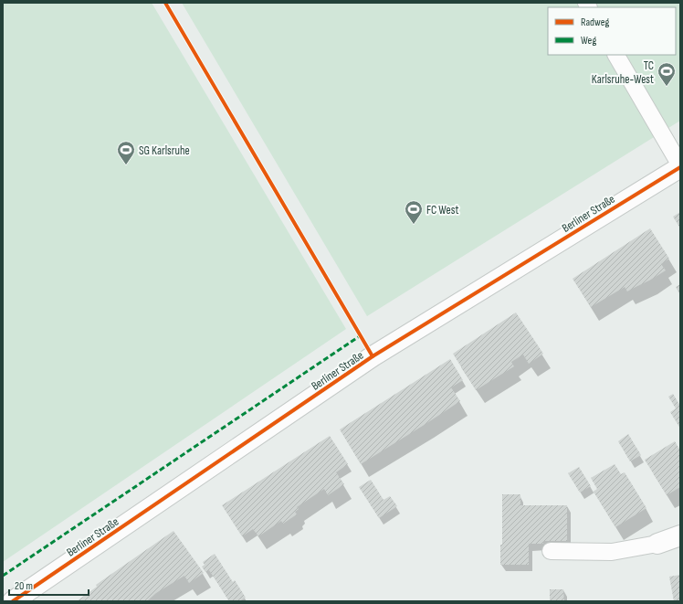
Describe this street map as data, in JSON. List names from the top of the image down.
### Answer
{
  "streets": {
    "street": ["Berliner Straße"]
  },
  "places": {
    "sports": ["TC Karlsruhe-West", "SG Karlsruhe", "FC West"]
  },
  "legend": ["Radweg", "Weg"],
  "scale_bar": "20 m"
}
